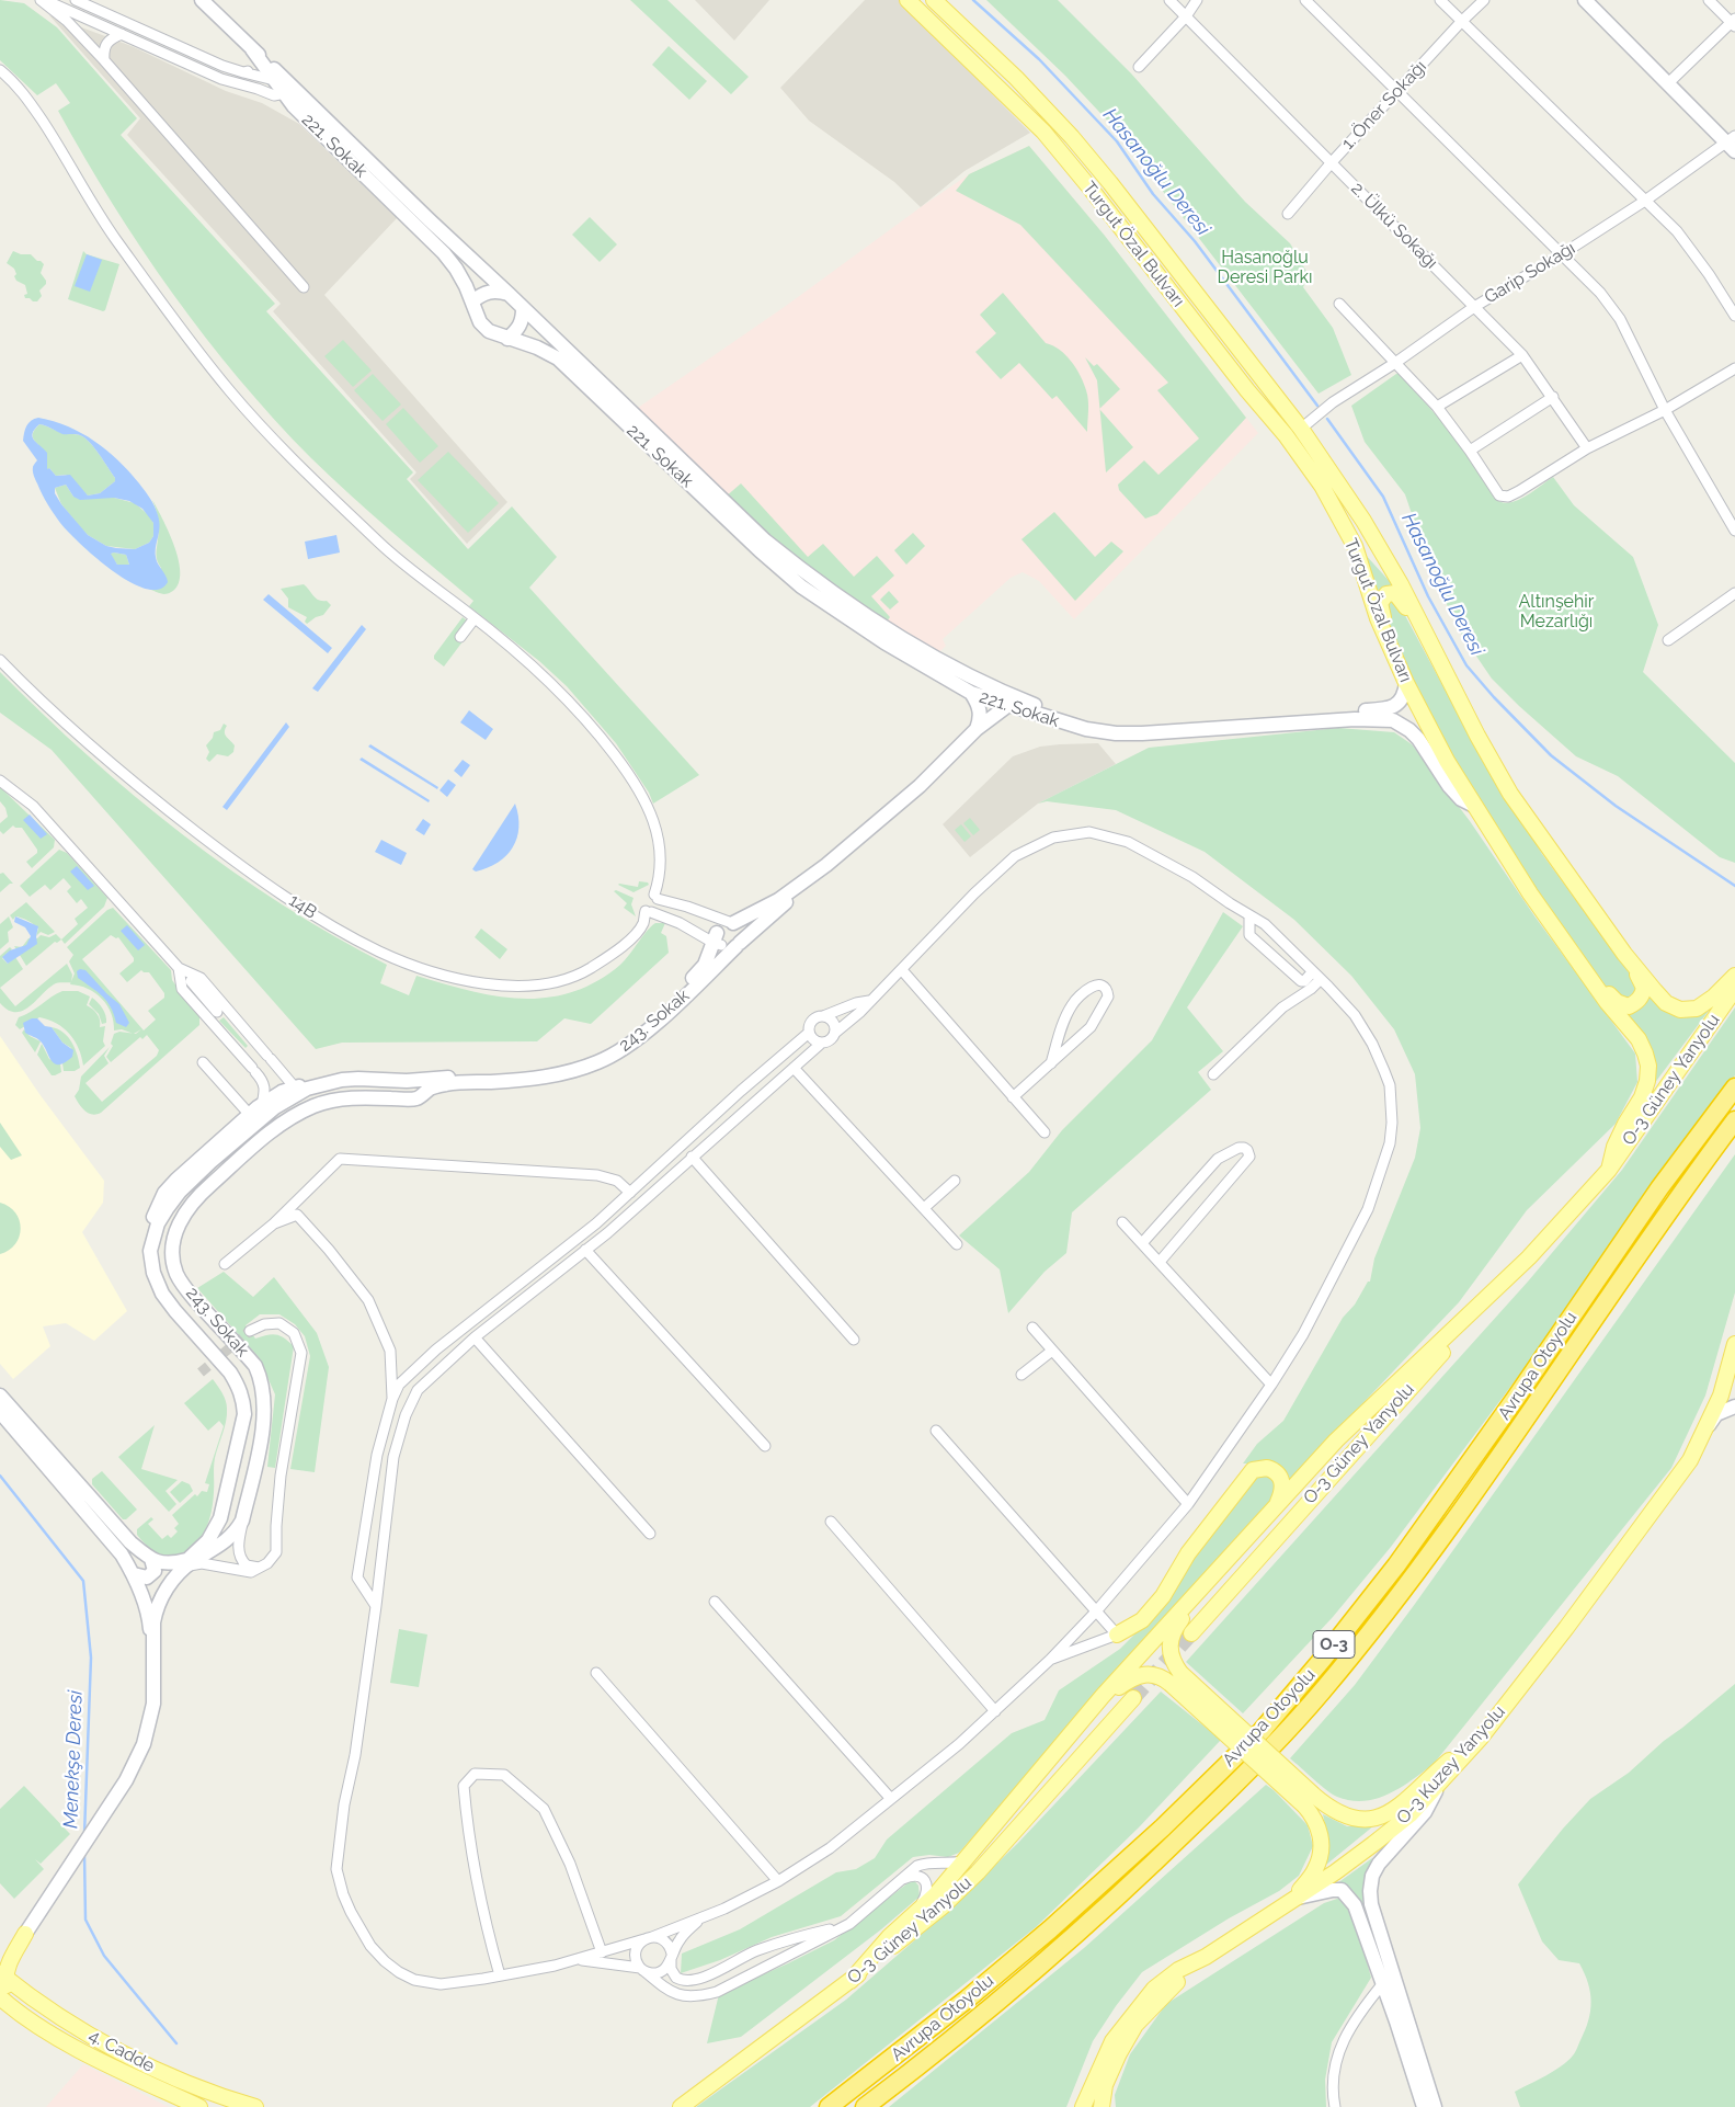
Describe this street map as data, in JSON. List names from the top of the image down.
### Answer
{
  "streets": {
    "highway": ["Avrupa Otoyolu", "O-3"],
    "main road": [
      "Turgut Özal Bulvarı",
      "O-3 Güney Yanyolu",
      "O-3 Kuzey Yanyolu",
      "4. Cadde"
    ],
    "street": [
      "1. Öner Sokağı",
      "221. Sokak",
      "2. Ülkü Sokağı",
      "Garip Sokağı",
      "14B",
      "243. Sokak"
    ]
  },
  "crossings": [
    ["1. Öner Sokağı", "2. Ülkü Sokağı"],
    ["221. Sokak", "Turgut Özal Bulvarı"],
    ["221. Sokak", "243. Sokak"],
    ["2. Ülkü Sokağı", "Garip Sokağı"],
    ["Turgut Özal Bulvarı", "Garip Sokağı"],
    ["Turgut Özal Bulvarı", "O-3 Güney Yanyolu"],
    ["14B", "243. Sokak"]
  ],
  "water": ["Hasanoğlu Deresi", "Menekşe Deresi"],
  "parks": ["Hasanoğlu Deresi Parkı", "Altınşehir Mezarlığı"]
}
